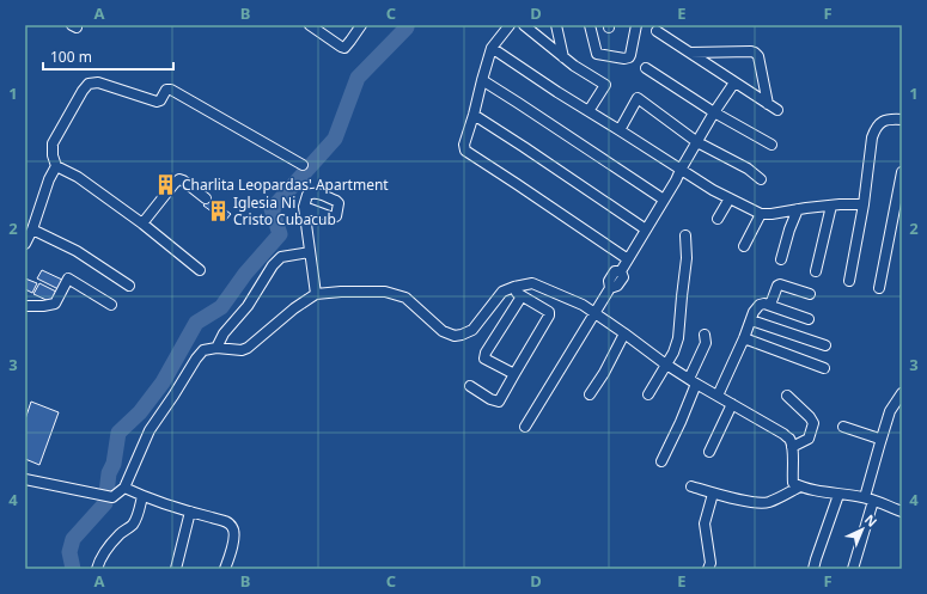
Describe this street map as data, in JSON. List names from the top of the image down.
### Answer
{
  "places": {
    "building": ["Charlita Leopardas' Apartment", "Iglesia Ni Cristo Cubacub"]
  },
  "scale_bar": "100 m",
  "north": "top right",
  "grid": {
    "columns": [
      "A",
      "B",
      "C",
      "D",
      "E",
      "F"
    ],
    "rows": [
      "1",
      "2",
      "3",
      "4"
    ]
  }
}
